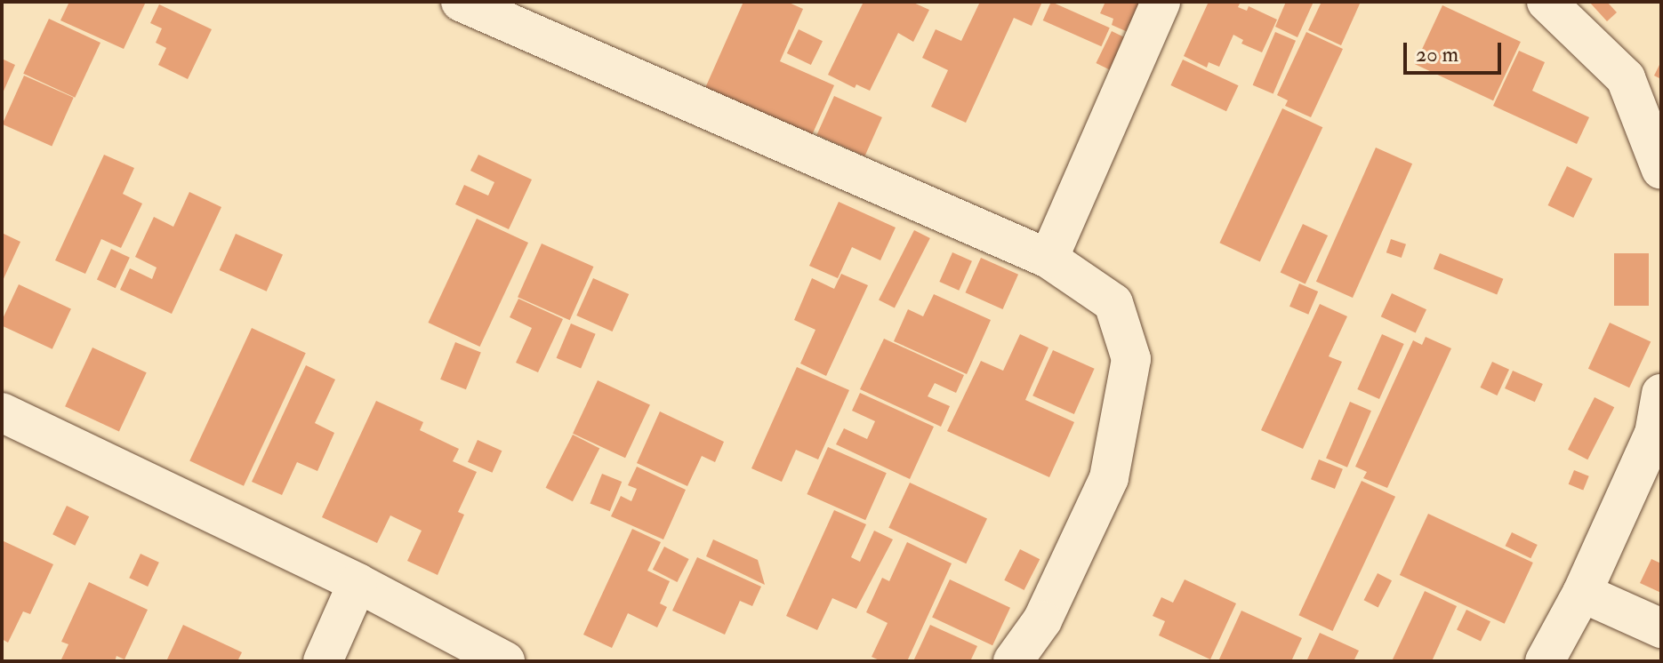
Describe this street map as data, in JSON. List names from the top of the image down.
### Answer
{
  "scale_bar": "20 m"
}
